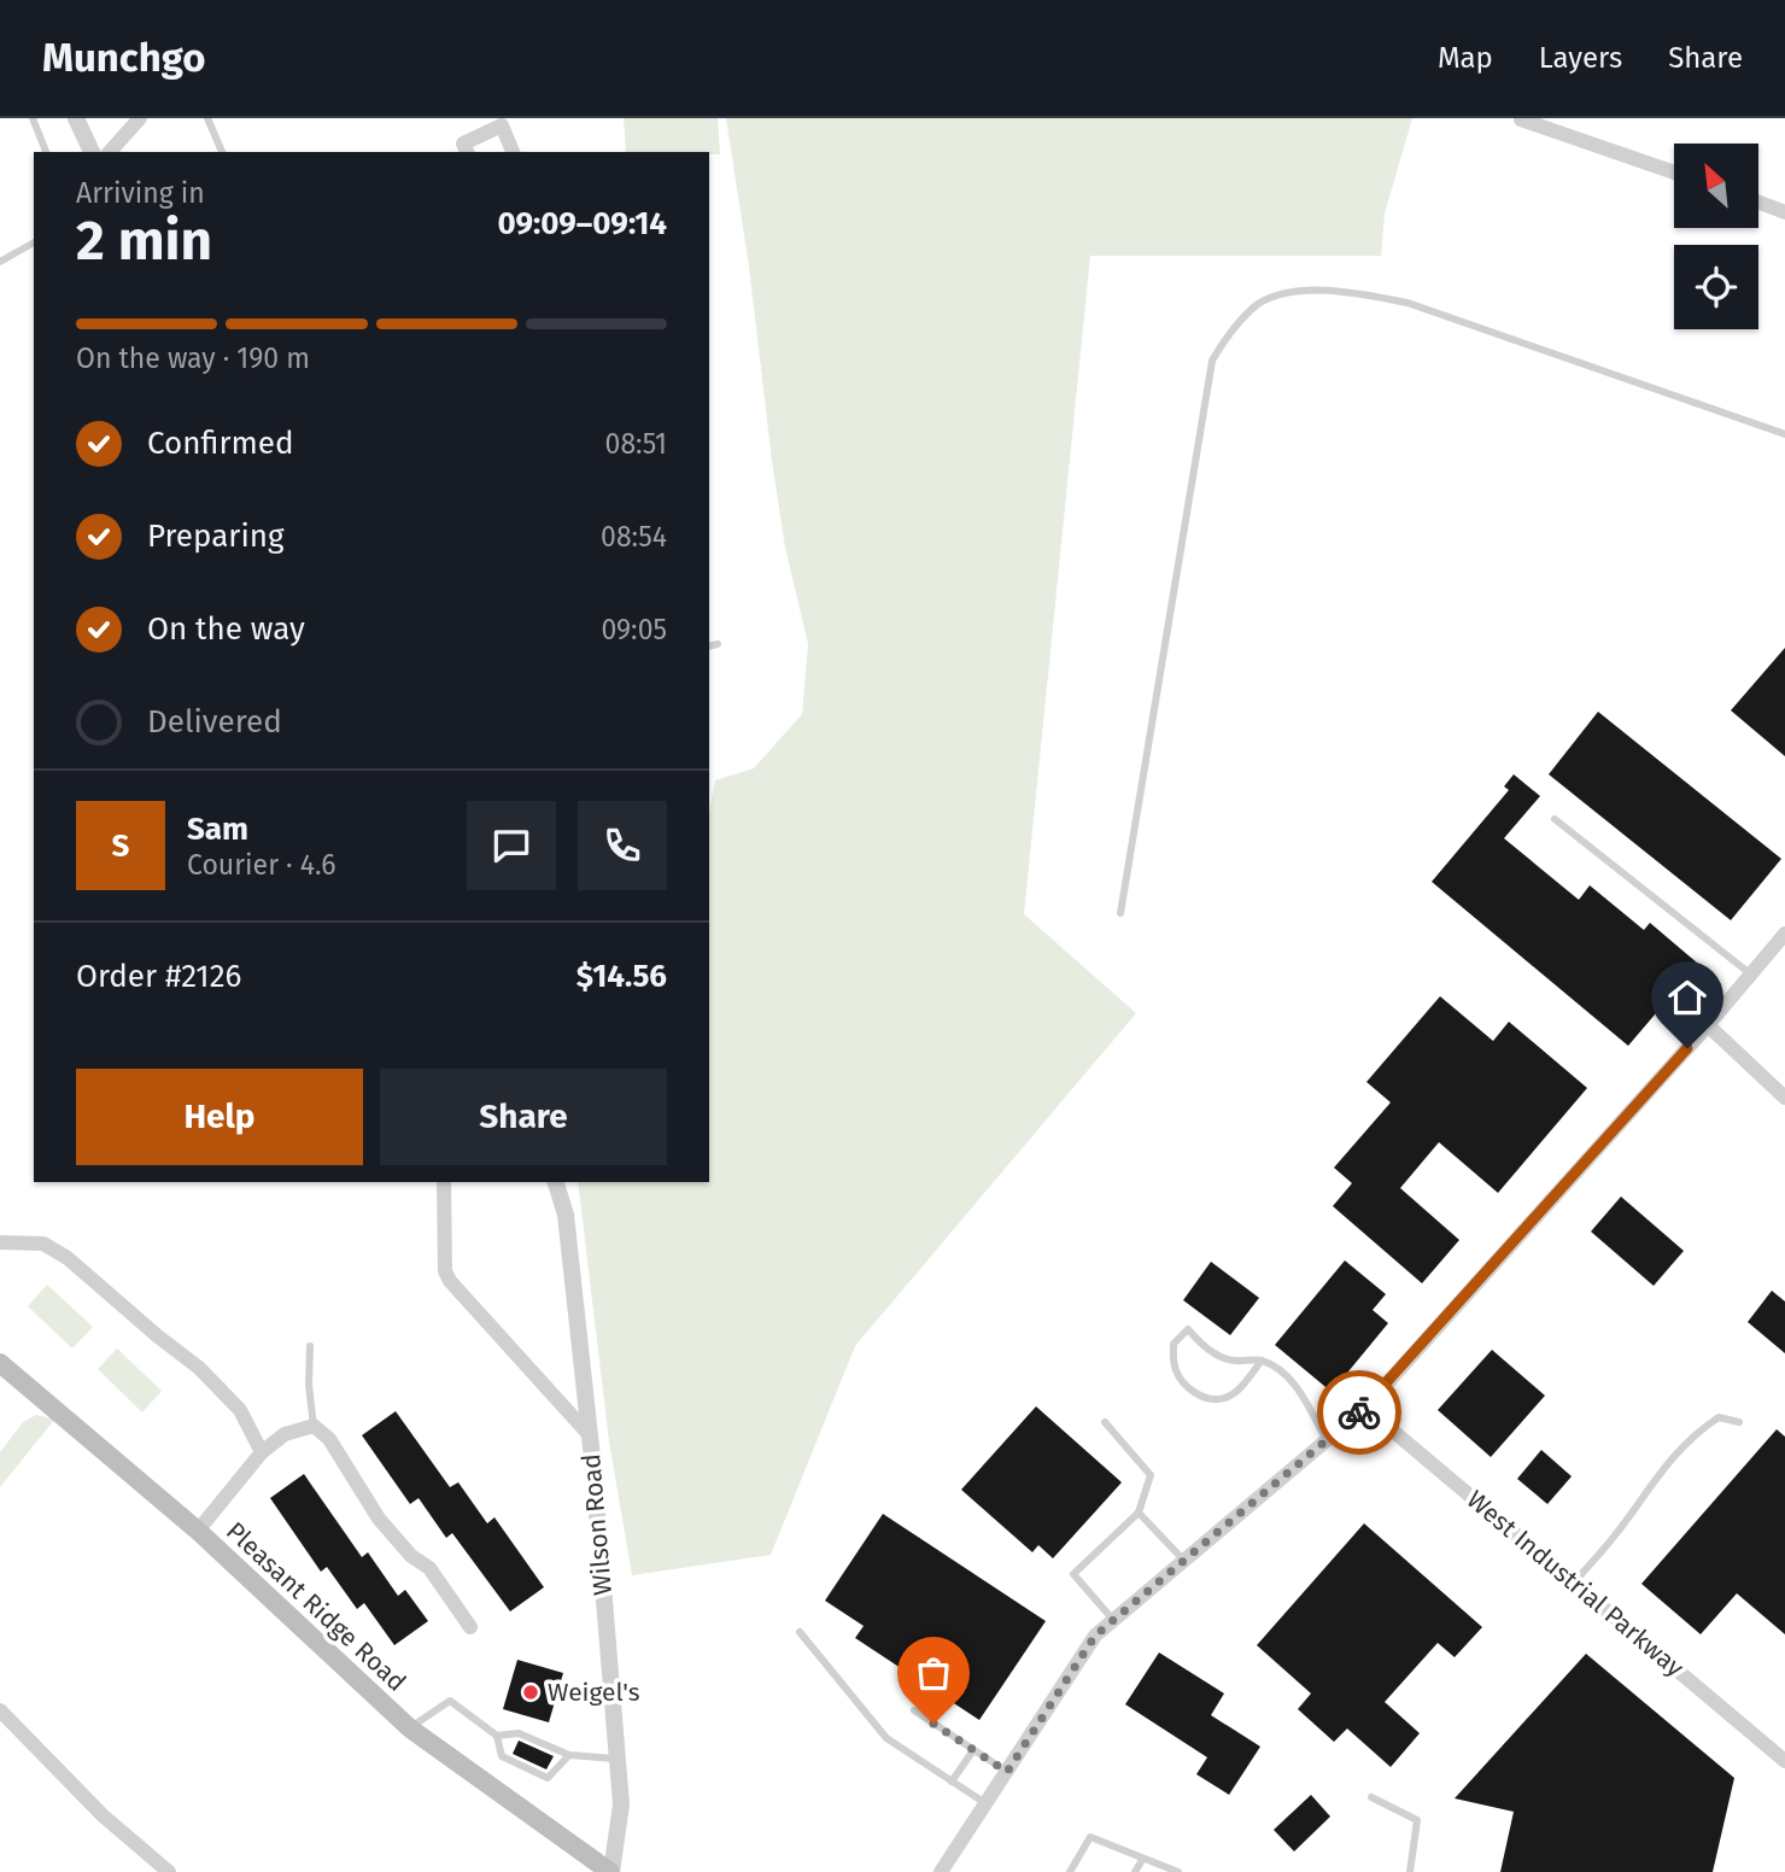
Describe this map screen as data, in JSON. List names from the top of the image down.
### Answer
{
  "streets": {
    "main road": ["Pleasant Ridge Road"],
    "street": ["Wilson Road", "West Industrial Parkway"]
  },
  "crossings": [
    ["Wilson Road", "Pleasant Ridge Road"]
  ],
  "places": ["Weigel's"],
  "north": "top left",
  "page": {
    "header": "Munchgo",
    "nav": ["Map", "Layers", "Share"],
    "heading": ["2 min", "Arriving in", "09:09–09:14"],
    "panel": [
      "Sam",
      "Courier · 4.6",
      "Order #2126",
      "$14.56"
    ],
    "bar": "On the way · 190 m",
    "list": [
      ["Confirmed", "08:51"],
      ["Preparing", "08:54"],
      ["On the way", "09:05"],
      "Delivered"
    ],
    "round": "S",
    "buttons": ["Help", "Share"]
  }
}
